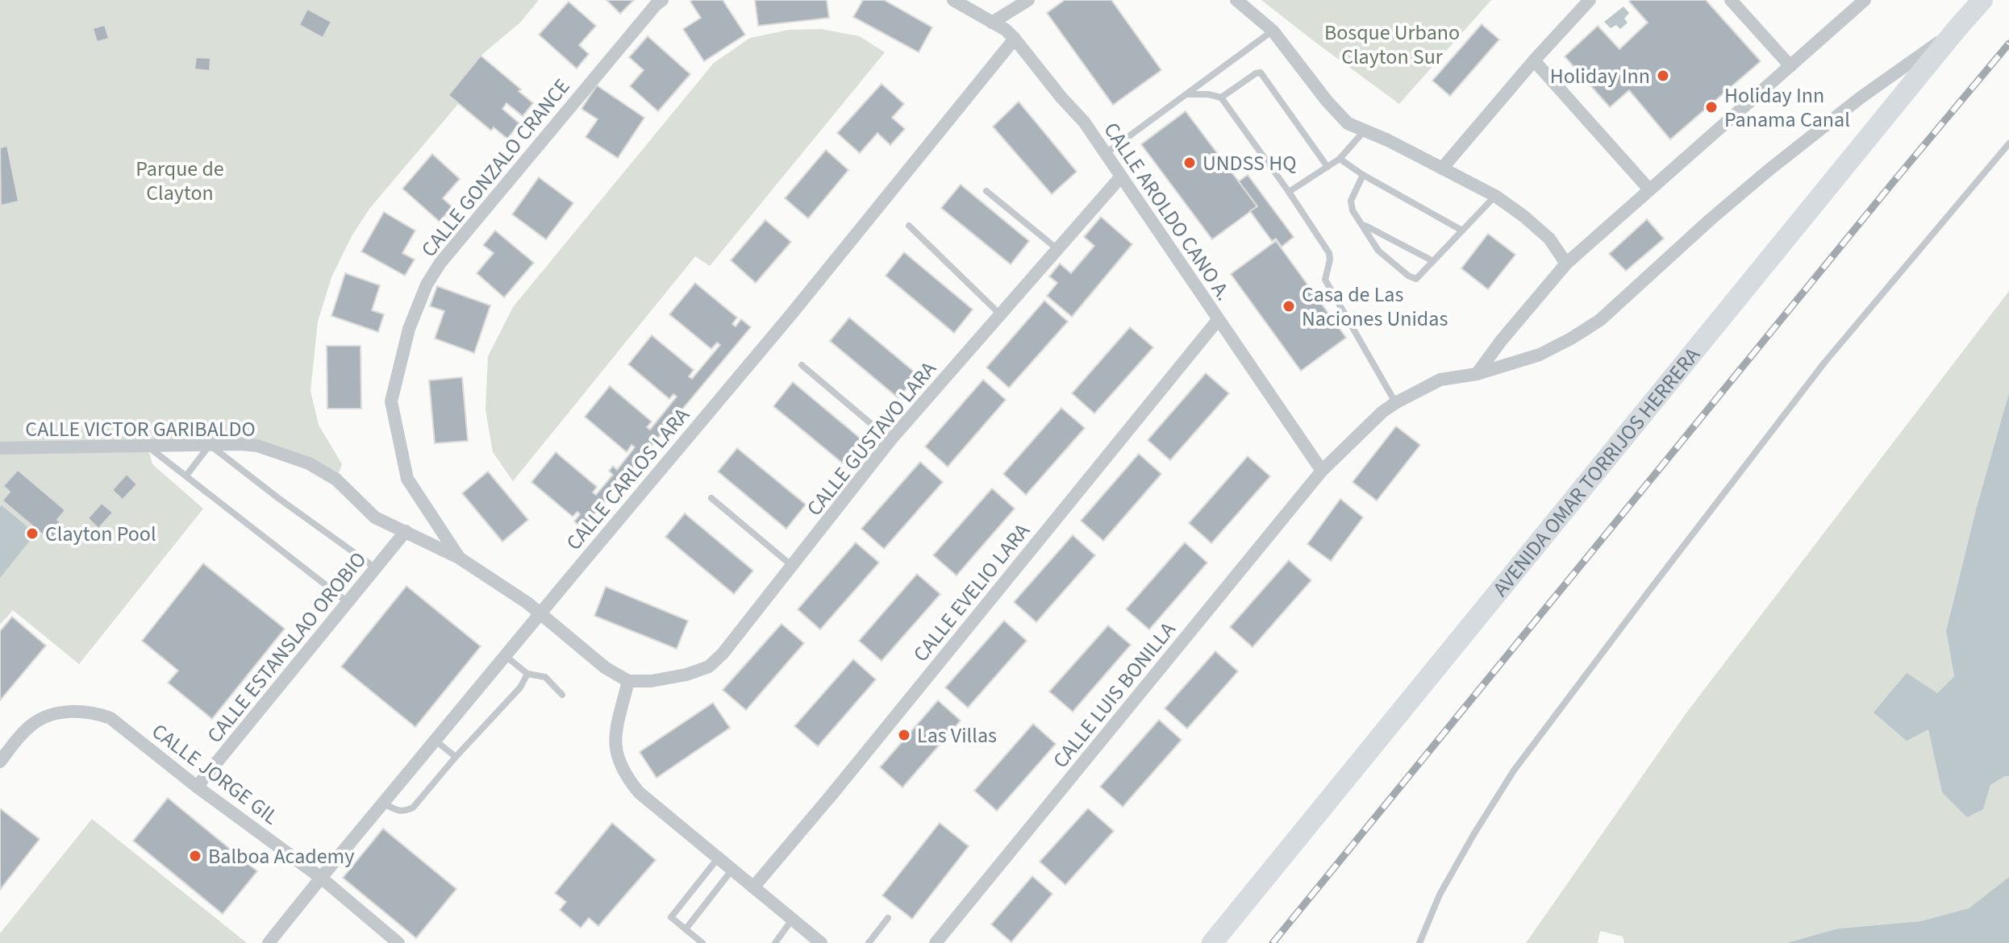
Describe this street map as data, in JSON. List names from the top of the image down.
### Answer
{
  "streets": {
    "main road": ["AVENIDA OMAR TORRIJOS HERRERA"],
    "street": [
      "CALLE GONZALO CRANCE",
      "CALLE AROLDO CANO A.",
      "CALLE VICTOR GARIBALDO",
      "CALLE GUSTAVO LARA",
      "CALLE CARLOS LARA",
      "CALLE EVELIO LARA",
      "CALLE ESTANSLAO OROBIO",
      "CALLE LUIS BONILLA",
      "CALLE JORGE GIL"
    ]
  },
  "crossings": [
    ["CALLE AROLDO CANO A.", "CALLE GUSTAVO LARA"],
    ["CALLE AROLDO CANO A.", "CALLE CARLOS LARA"],
    ["CALLE AROLDO CANO A.", "CALLE EVELIO LARA"],
    ["CALLE AROLDO CANO A.", "CALLE LUIS BONILLA"],
    ["CALLE VICTOR GARIBALDO", "CALLE ESTANSLAO OROBIO"],
    ["AVENIDA OMAR TORRIJOS HERRERA", "CALLE LUIS BONILLA"],
    ["CALLE CARLOS LARA", "CALLE JORGE GIL"],
    ["CALLE ESTANSLAO OROBIO", "CALLE JORGE GIL"]
  ],
  "parks": ["Bosque Urbano Clayton Sur", "Parque de Clayton"],
  "places": [
    "Holiday Inn",
    "Holiday Inn Panama Canal",
    "UNDSS HQ",
    "Casa de Las Naciones Unidas",
    "Clayton Pool",
    "Las Villas",
    "Balboa Academy"
  ]
}
